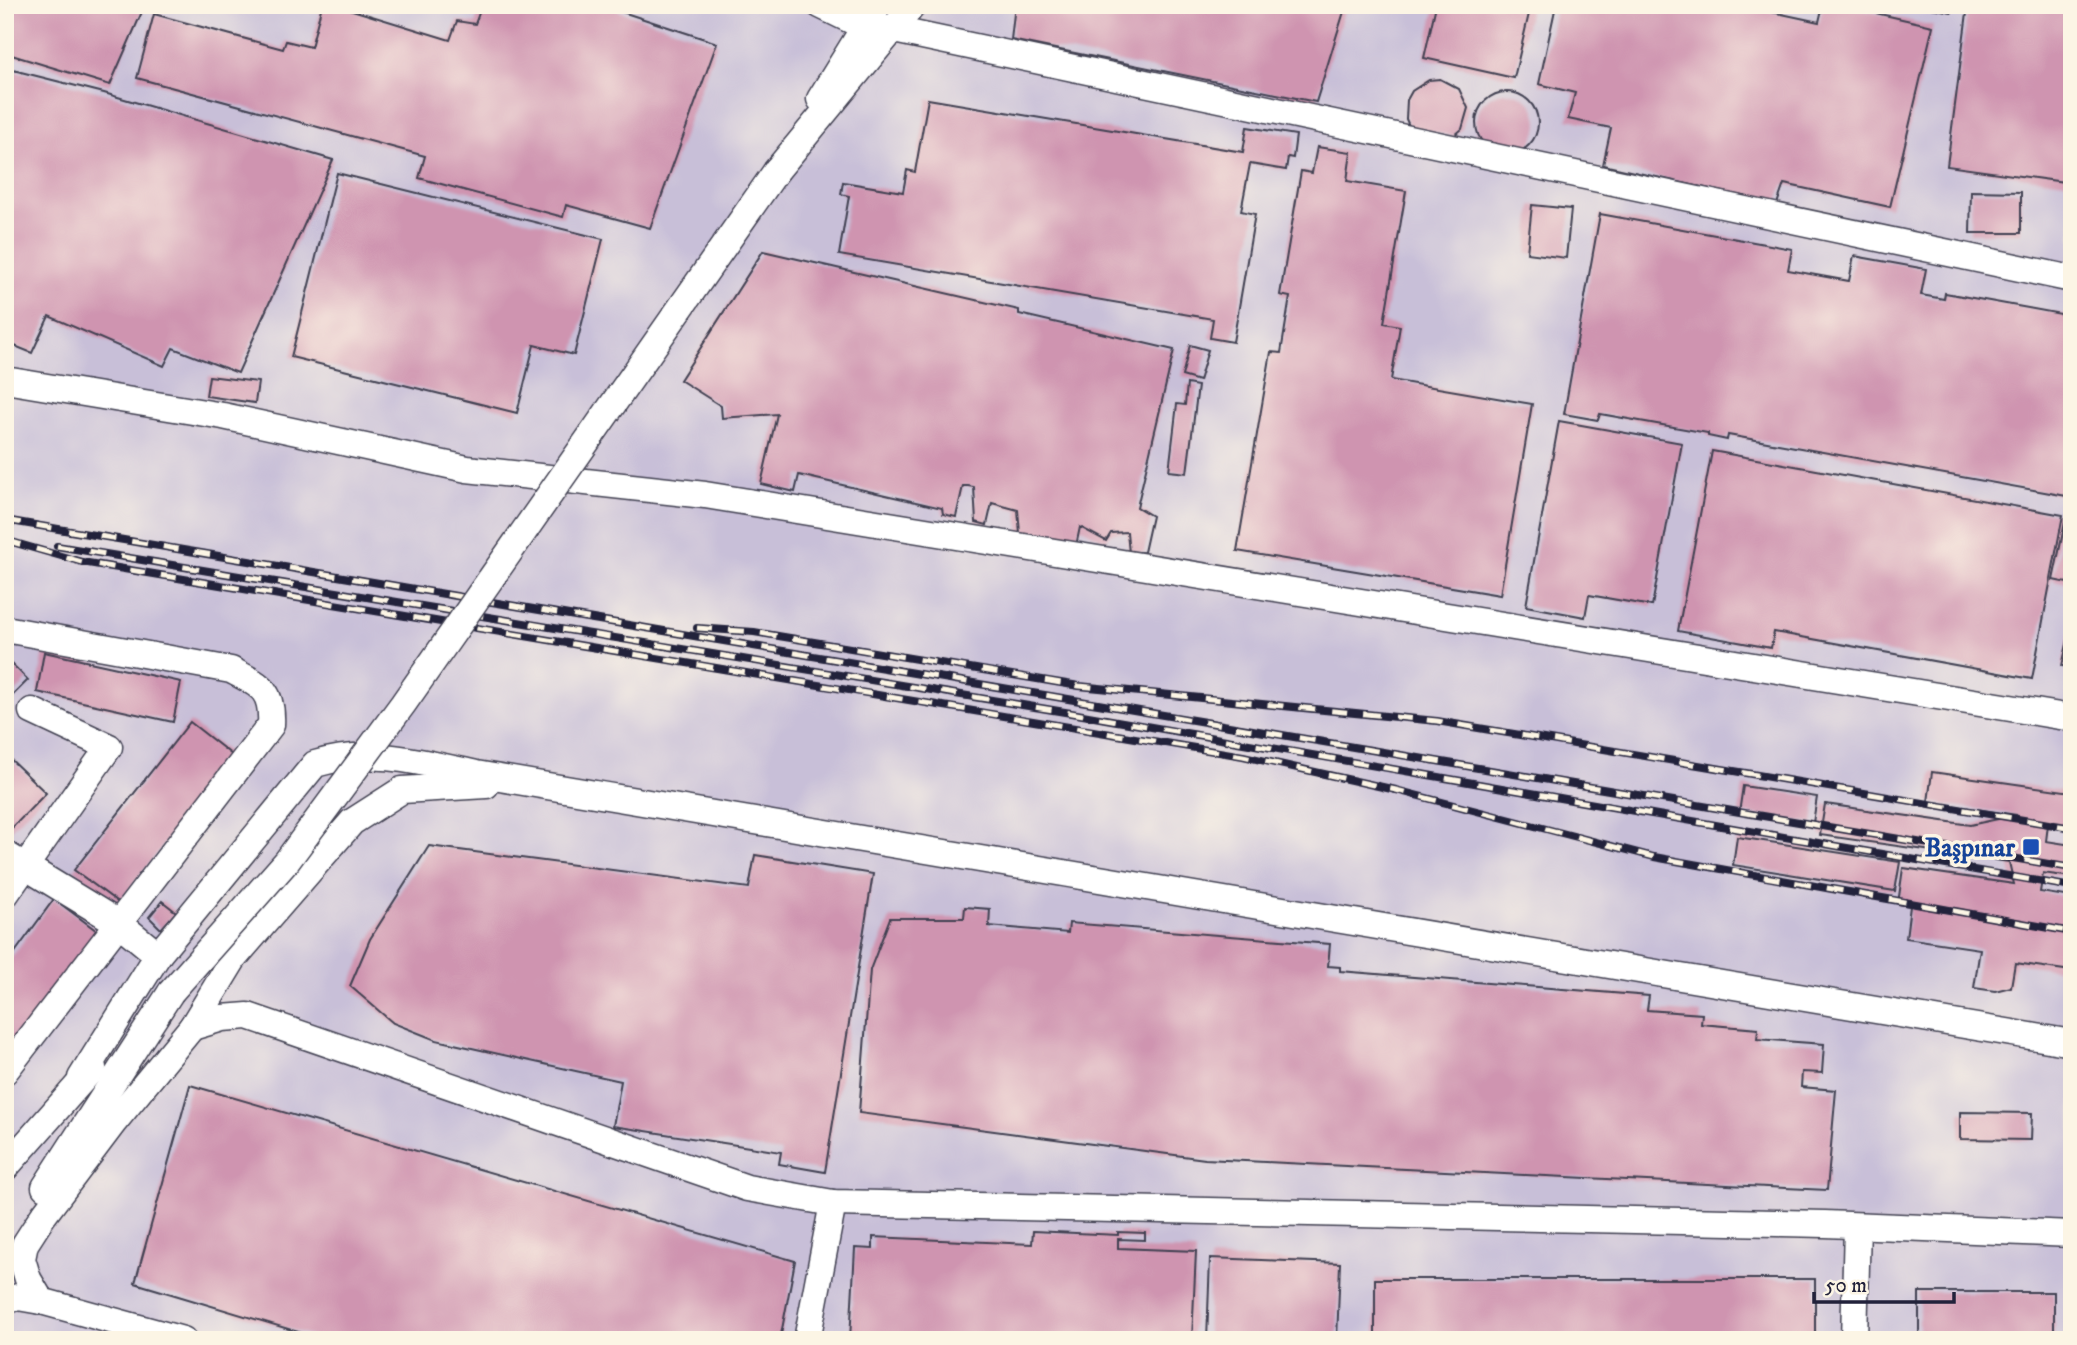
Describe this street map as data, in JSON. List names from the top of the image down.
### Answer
{
  "places": {
    "transit": ["Başpınar"]
  },
  "scale_bar": "50 m"
}
